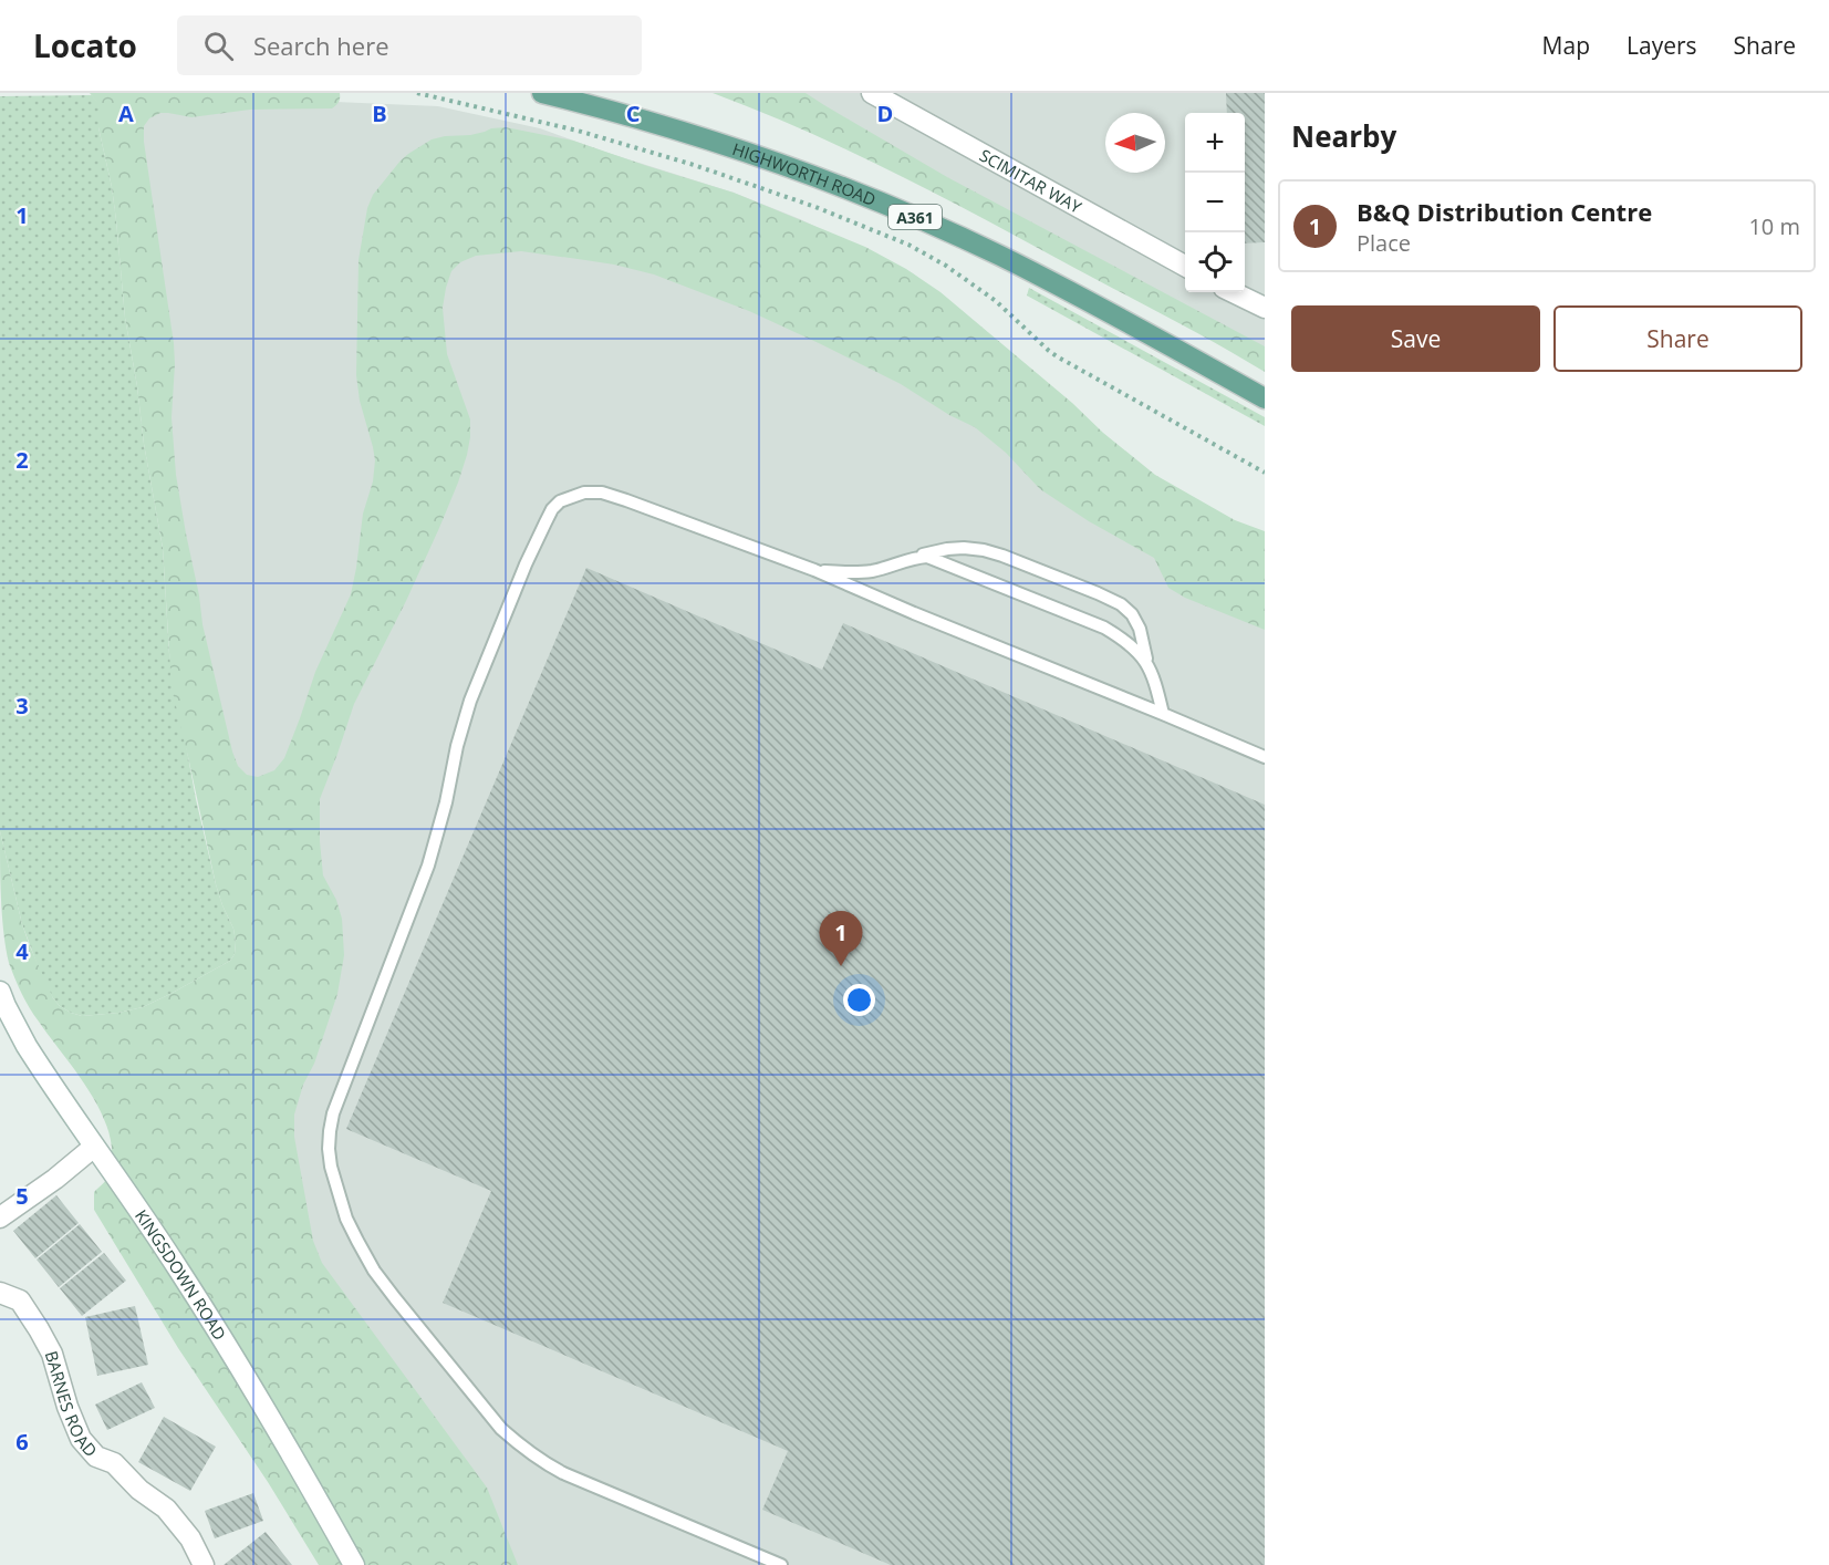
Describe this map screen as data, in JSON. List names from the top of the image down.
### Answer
{
  "streets": {
    "main road": ["HIGHWORTH ROAD", "A361"],
    "street": ["SCIMITAR WAY", "KINGSDOWN ROAD", "BARNES ROAD"]
  },
  "north": "left",
  "page": {
    "header": "Locato",
    "search": "Search here",
    "nav": ["Map", "Layers", "Share"],
    "heading": "Nearby",
    "map_buttons": ["+", "−"],
    "list": [
      {
        "mark": "1",
        "name": "B&Q Distribution Centre",
        "note": "Place",
        "value": "10 m"
      }
    ],
    "buttons": ["Save", "Share"],
    "pins": "1"
  },
  "grid": {
    "columns": [
      "A",
      "B",
      "C",
      "D"
    ],
    "rows": [
      "1",
      "2",
      "3",
      "4",
      "5",
      "6"
    ]
  }
}
